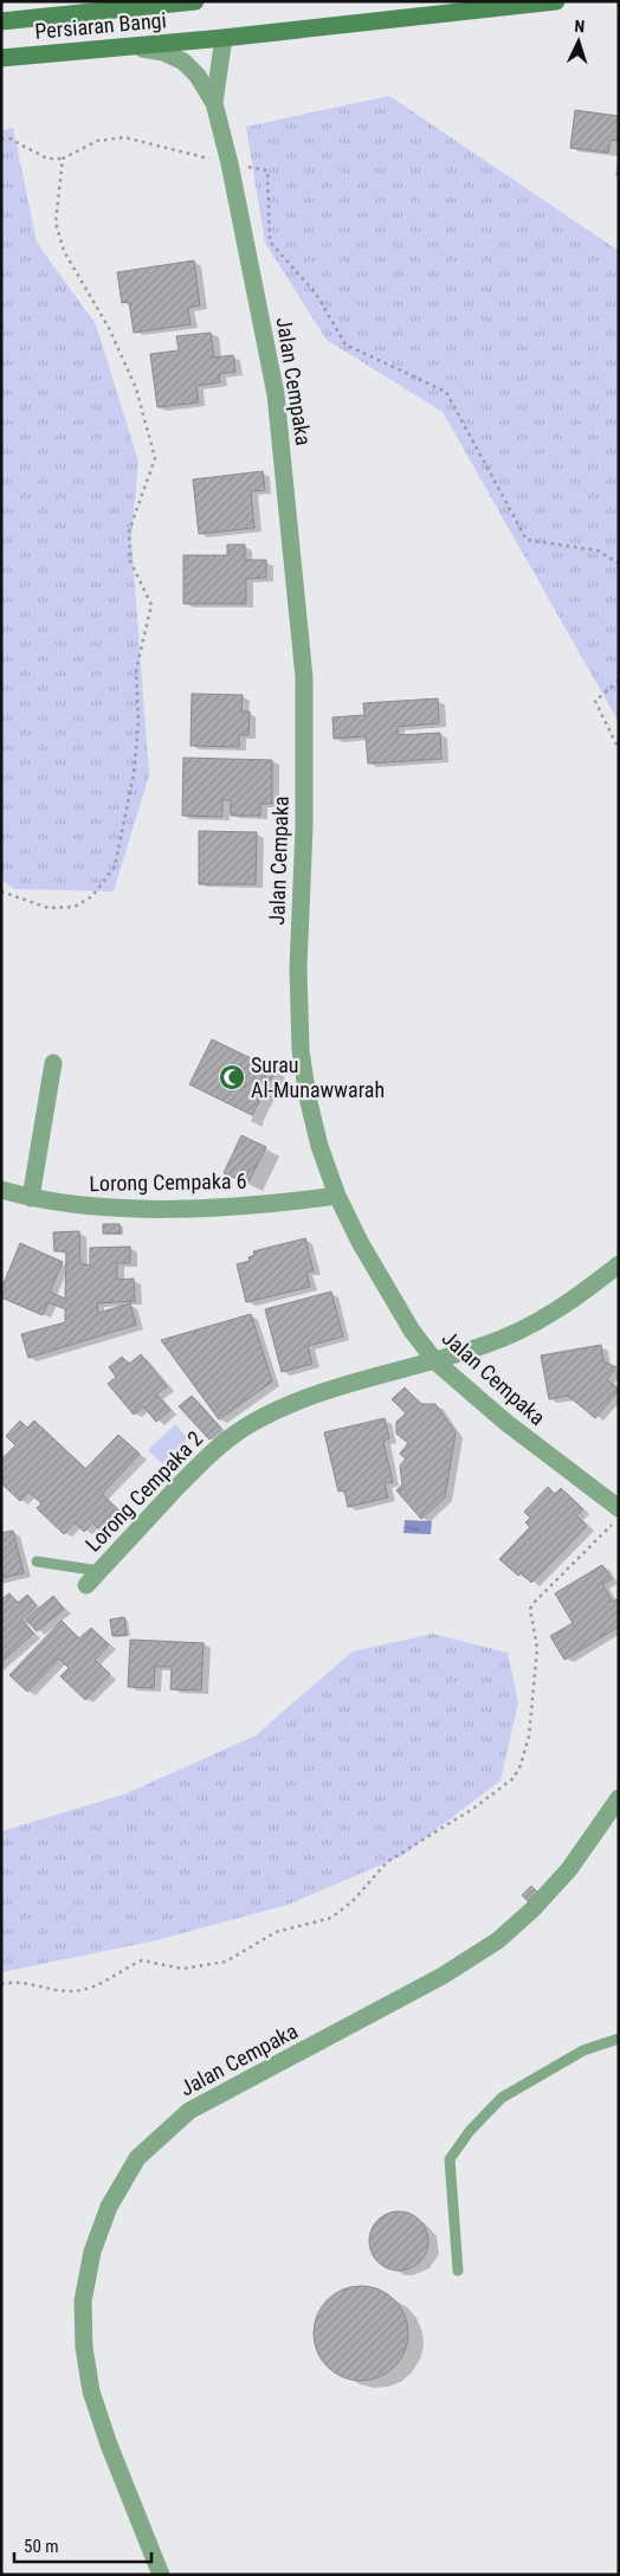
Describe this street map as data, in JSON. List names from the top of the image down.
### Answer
{
  "streets": {
    "main road": ["Persiaran Bangi"],
    "street": ["Jalan Cempaka", "Lorong Cempaka 6", "Lorong Cempaka 2"]
  },
  "crossings": [
    ["Persiaran Bangi", "Jalan Cempaka"],
    ["Jalan Cempaka", "Lorong Cempaka 6"],
    ["Jalan Cempaka", "Lorong Cempaka 2"]
  ],
  "places": {
    "mosque": ["Surau Al-Munawwarah"]
  },
  "scale_bar": "50 m",
  "north": "top"
}
